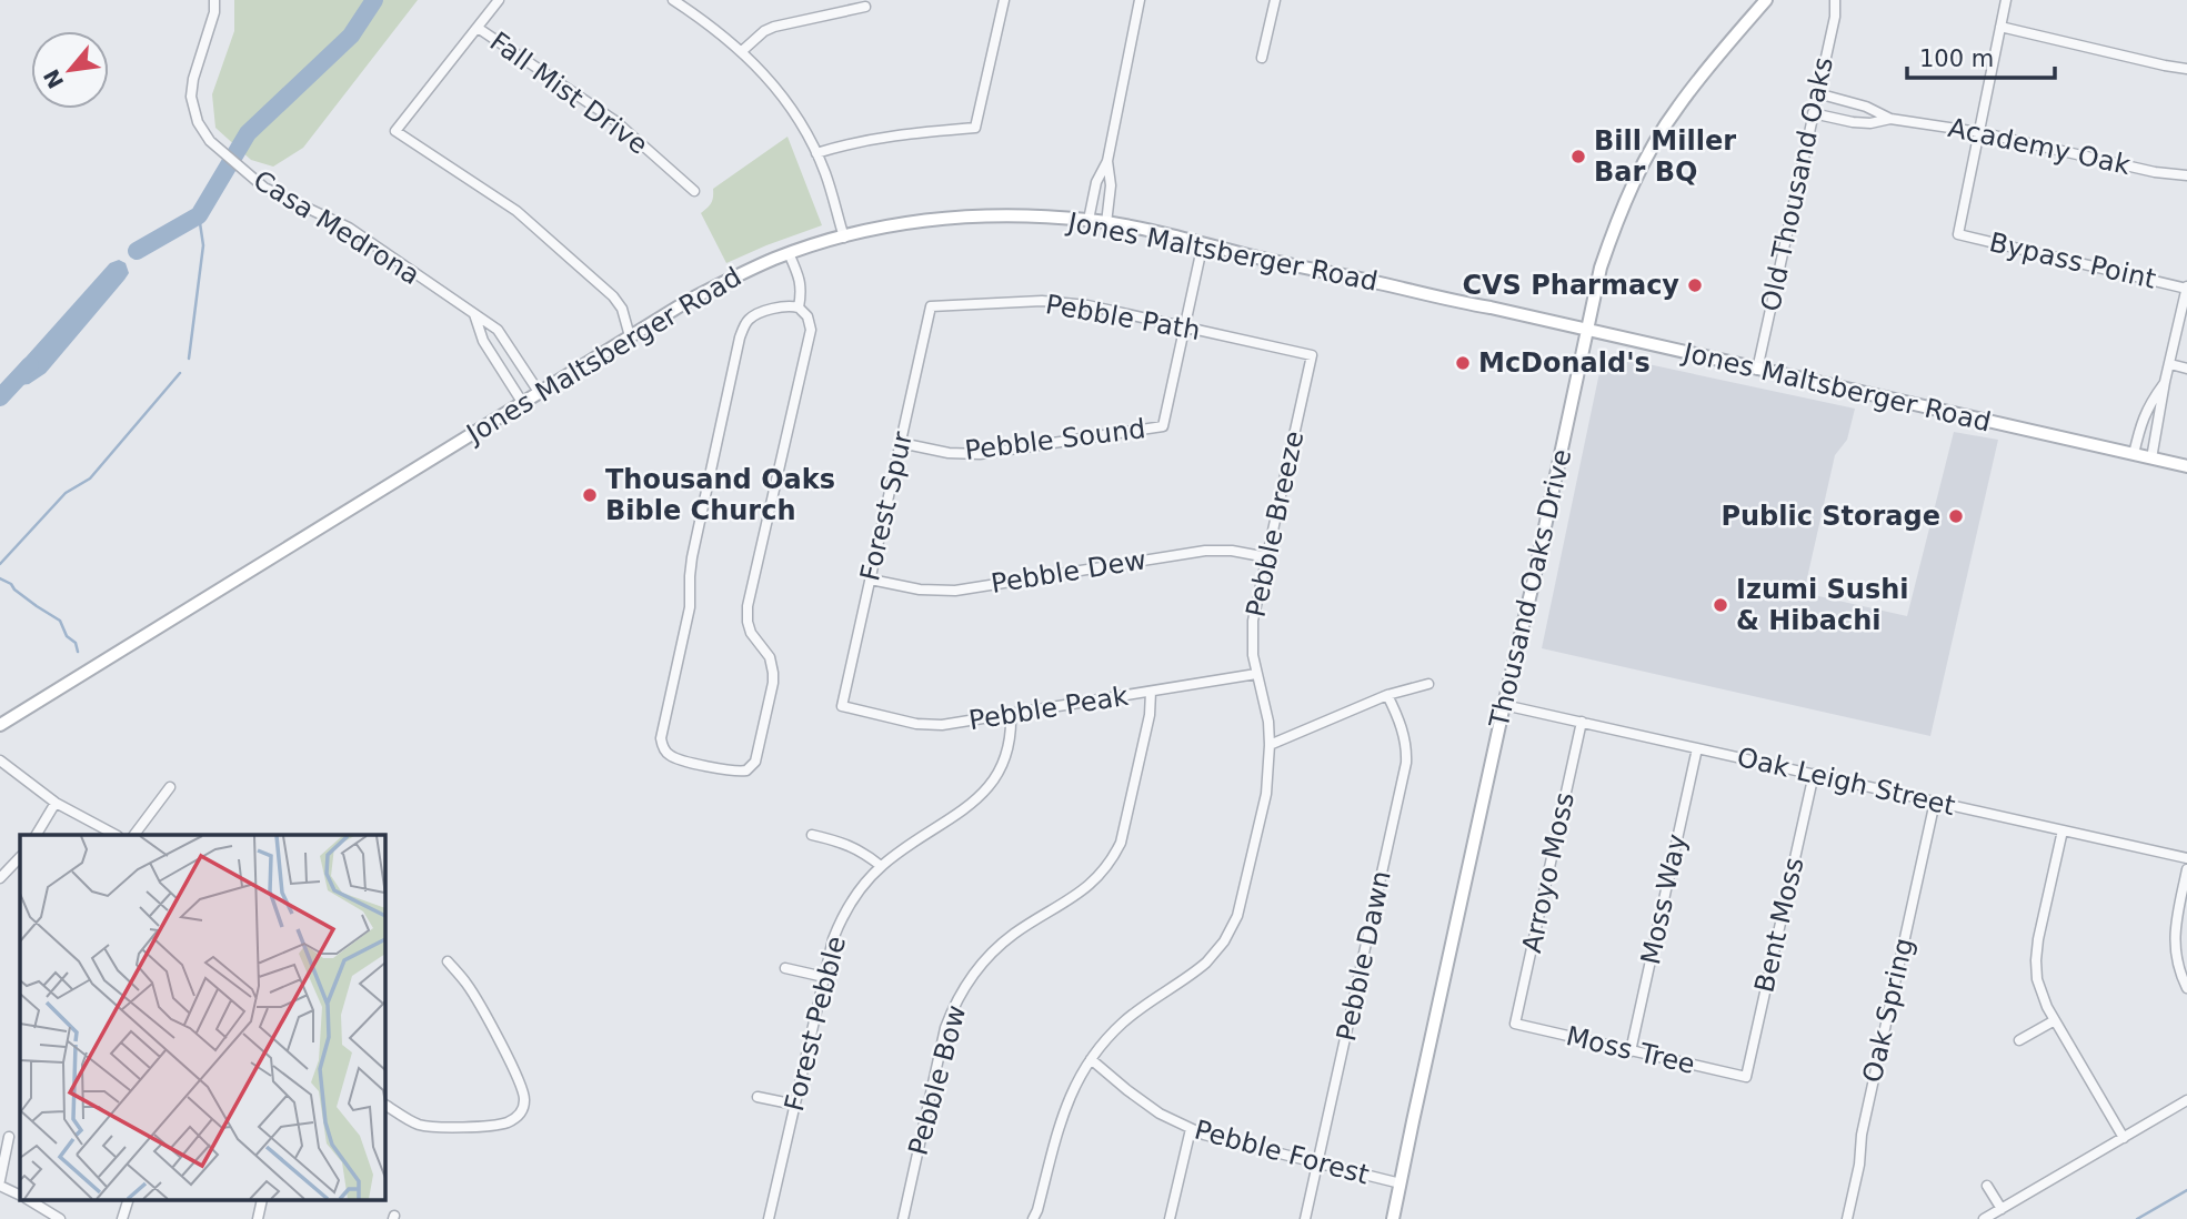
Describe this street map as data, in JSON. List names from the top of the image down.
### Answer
{
  "streets": {
    "main road": ["Jones Maltsberger Road", "Thousand Oaks Drive"],
    "street": [
      "Fall Mist Drive",
      "Academy Oak",
      "Old Thousand Oaks",
      "Casa Medrona",
      "Bypass Point",
      "Pebble Path",
      "Pebble Sound",
      "Forest Spur",
      "Pebble Breeze",
      "Pebble Dew",
      "Pebble Peak",
      "Oak Leigh Street",
      "Arroyo Moss",
      "Moss Way",
      "Bent Moss",
      "Pebble Dawn",
      "Oak Spring",
      "Forest Pebble",
      "Moss Tree",
      "Pebble Bow",
      "Pebble Forest"
    ]
  },
  "crossings": [
    ["Academy Oak", "Old Thousand Oaks"],
    ["Academy Oak", "Bypass Point"],
    ["Old Thousand Oaks", "Jones Maltsberger Road"],
    ["Casa Medrona", "Jones Maltsberger Road"],
    ["Jones Maltsberger Road", "Thousand Oaks Drive"],
    ["Pebble Path", "Pebble Sound"],
    ["Pebble Path", "Forest Spur"],
    ["Pebble Path", "Pebble Breeze"],
    ["Pebble Sound", "Forest Spur"],
    ["Forest Spur", "Pebble Dew"],
    ["Forest Spur", "Pebble Peak"],
    ["Pebble Breeze", "Pebble Dew"],
    ["Pebble Breeze", "Pebble Peak"],
    ["Pebble Breeze", "Pebble Forest"],
    ["Thousand Oaks Drive", "Oak Leigh Street"],
    ["Thousand Oaks Drive", "Pebble Forest"],
    ["Pebble Peak", "Forest Pebble"],
    ["Pebble Peak", "Pebble Bow"],
    ["Oak Leigh Street", "Arroyo Moss"],
    ["Oak Leigh Street", "Moss Way"],
    ["Oak Leigh Street", "Bent Moss"],
    ["Oak Leigh Street", "Oak Spring"],
    ["Arroyo Moss", "Moss Tree"],
    ["Moss Way", "Moss Tree"],
    ["Bent Moss", "Moss Tree"],
    ["Pebble Dawn", "Pebble Forest"]
  ],
  "places": [
    "Bill Miller Bar BQ",
    "CVS Pharmacy",
    "McDonald's",
    "Thousand Oaks Bible Church",
    "Public Storage",
    "Izumi Sushi & Hibachi"
  ],
  "scale_bar": "100 m",
  "north": "bottom left"
}
